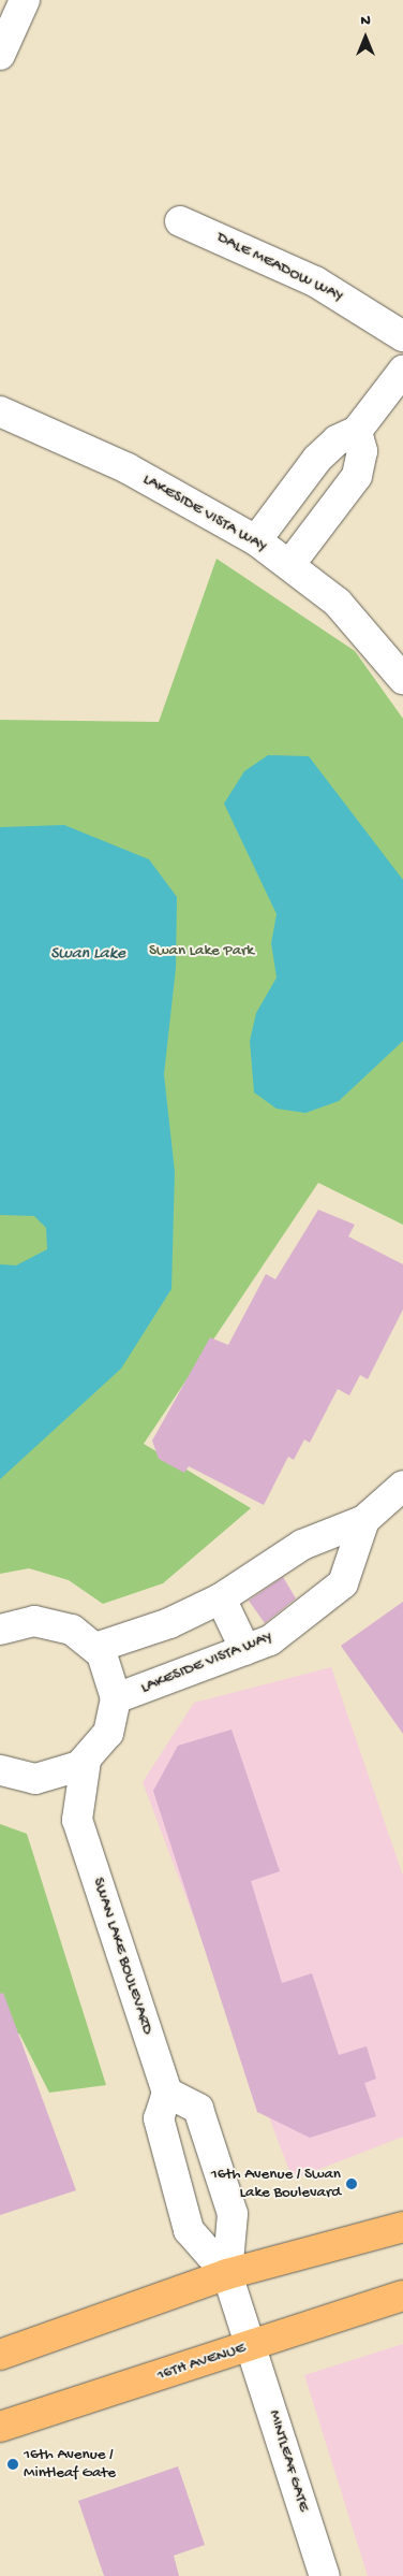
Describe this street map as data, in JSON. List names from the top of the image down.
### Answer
{
  "streets": {
    "main road": ["16TH AVENUE"],
    "street": [
      "DALE MEADOW WAY",
      "LAKESIDE VISTA WAY",
      "SWAN LAKE BOULEVARD",
      "MINTLEAF GATE"
    ]
  },
  "crossings": [
    ["16TH AVENUE", "MINTLEAF GATE"]
  ],
  "water": ["Swan Lake"],
  "parks": ["Swan Lake Park"],
  "places": ["16th Avenue / Swan Lake Boulevard", "16th Avenue / Mintleaf Gate"],
  "north": "top"
}
